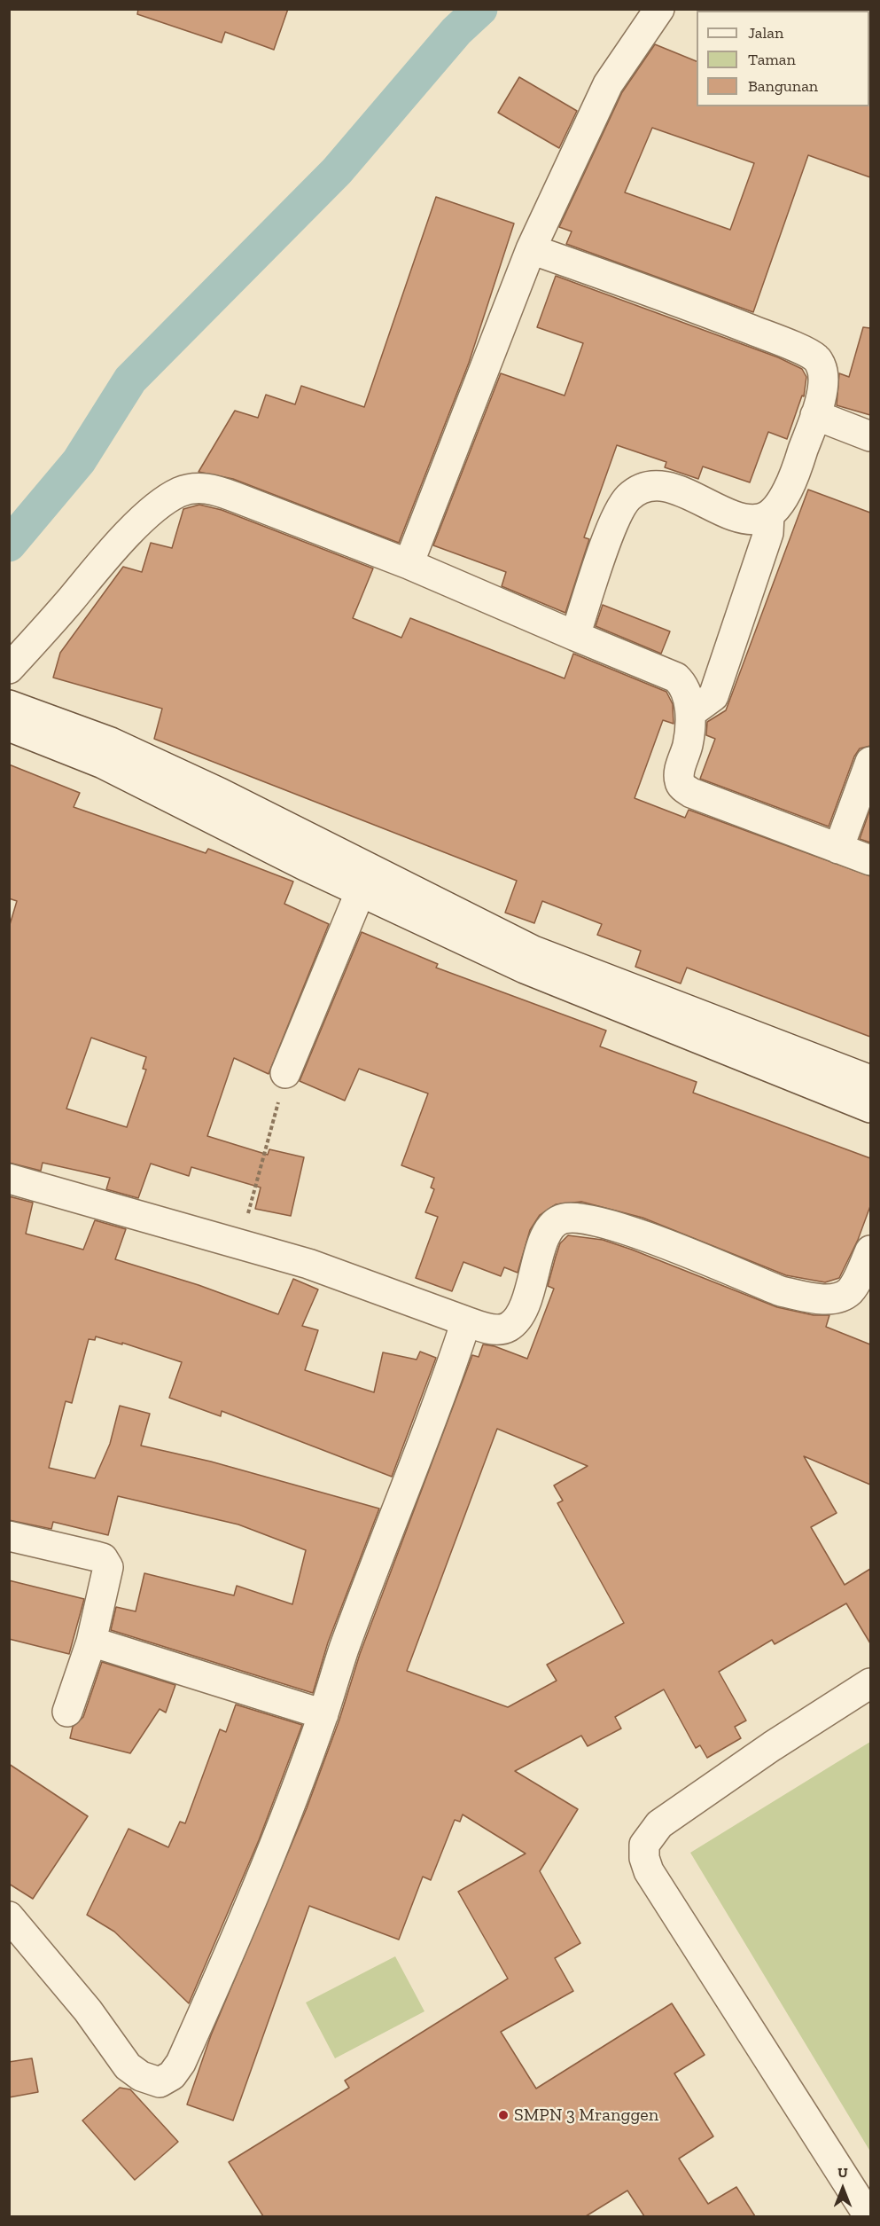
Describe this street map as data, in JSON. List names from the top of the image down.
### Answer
{
  "places": ["SMPN 3 Mranggen"],
  "legend": ["Jalan", "Taman", "Bangunan"],
  "north": "top"
}
